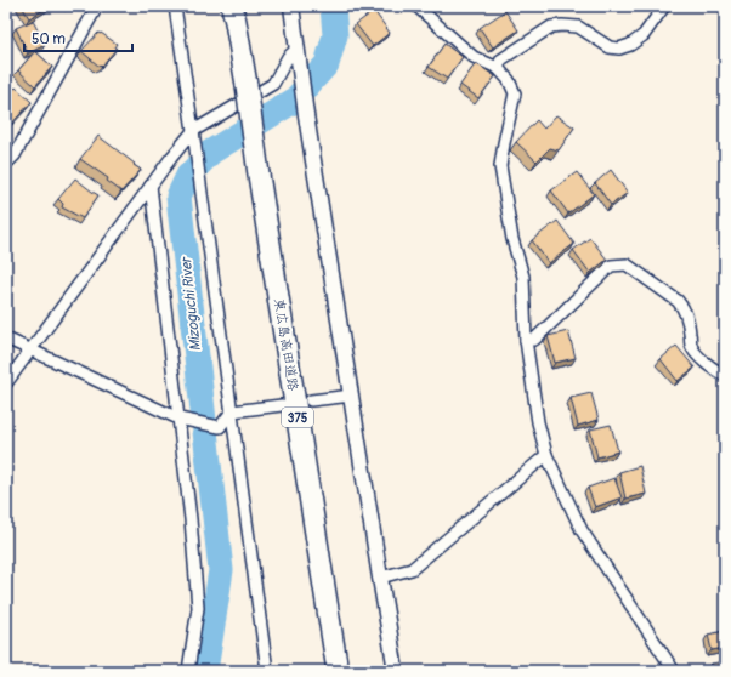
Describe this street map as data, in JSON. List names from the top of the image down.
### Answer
{
  "streets": {
    "highway": ["東広島高田道路", "375"]
  },
  "water": ["Mizoguchi River"],
  "scale_bar": "50 m"
}
